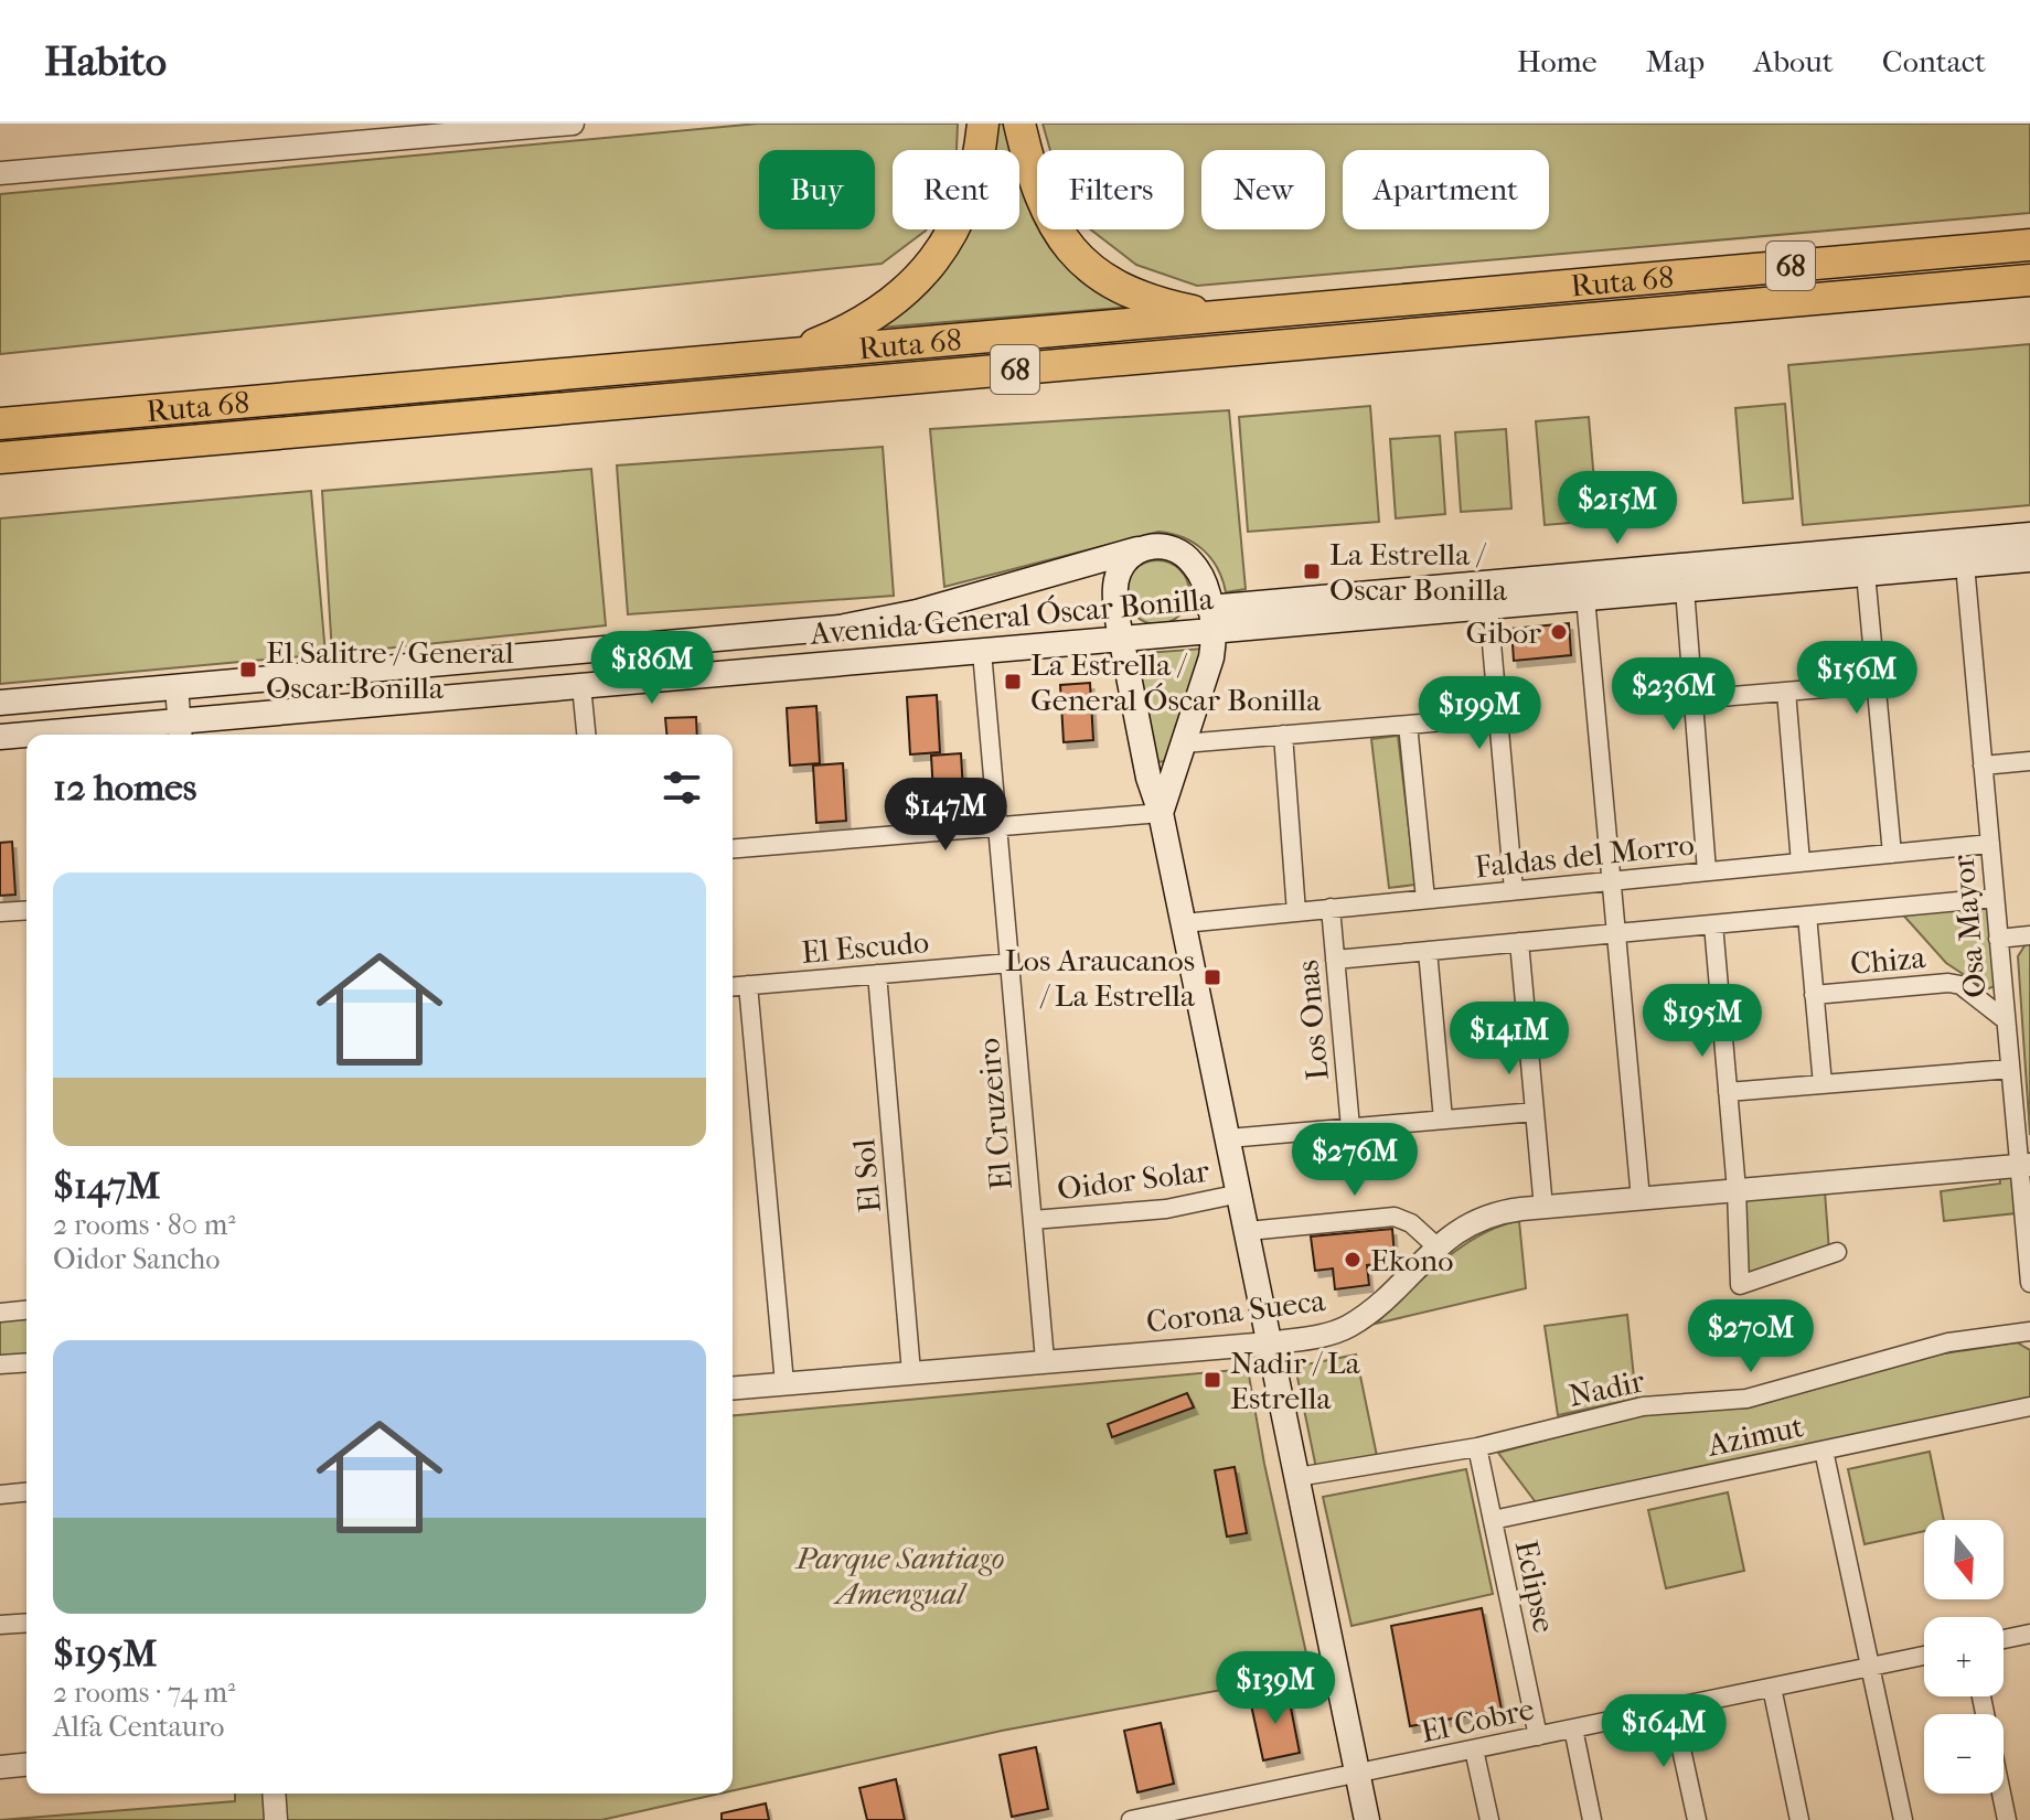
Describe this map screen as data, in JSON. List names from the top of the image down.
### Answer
{
  "streets": {
    "highway": ["68", "Ruta 68"],
    "main road": ["Avenida General Óscar Bonilla"],
    "street": [
      "Faldas del Morro",
      "Osa Mayor",
      "El Escudo",
      "Chiza",
      "Los Onas",
      "El Cruzeiro",
      "El Sol",
      "Oidor Solar",
      "Corona Sueca",
      "Nadir",
      "Azimut",
      "Eclipse",
      "El Cobre"
    ]
  },
  "crossings": [
    ["Avenida General Óscar Bonilla", "Osa Mayor"],
    ["Avenida General Óscar Bonilla", "El Cruzeiro"],
    ["Faldas del Morro", "Osa Mayor"],
    ["Faldas del Morro", "Los Onas"],
    ["Osa Mayor", "Chiza"],
    ["Osa Mayor", "Corona Sueca"],
    ["El Escudo", "El Cruzeiro"],
    ["El Escudo", "El Sol"],
    ["El Cruzeiro", "Oidor Solar"],
    ["El Cruzeiro", "Corona Sueca"],
    ["El Sol", "Corona Sueca"],
    ["Nadir", "Eclipse"],
    ["Azimut", "Eclipse"],
    ["Eclipse", "El Cobre"]
  ],
  "parks": ["Parque Santiago Amengual"],
  "places": {
    "transit": [
      "La Estrella / Oscar Bonilla",
      "El Salitre / General Oscar Bonilla",
      "La Estrella / General Óscar Bonilla",
      "Los Araucanos / La Estrella",
      "Nadir / La Estrella"
    ],
    "other": ["Gibor", "Ekono"]
  },
  "north": "bottom",
  "page": {
    "header": "Habito",
    "nav": [
      "Home",
      "Map",
      "About",
      "Contact"
    ],
    "chip": [
      "Buy",
      "Rent",
      "Filters",
      "New",
      "Apartment"
    ],
    "price": [
      "$215M",
      "$186M",
      "$156M",
      "$236M",
      "$199M",
      "$147M",
      "$195M",
      "$141M",
      "$276M",
      "$270M",
      "$139M",
      "$164M"
    ],
    "heading": "12 homes",
    "list": [
      {
        "name": "$147M",
        "note": "2 rooms · 80 m² · Oidor Sancho"
      },
      {
        "name": "$195M",
        "note": "2 rooms · 74 m² · Alfa Centauro"
      }
    ],
    "map_buttons": ["+", "−"]
  }
}
